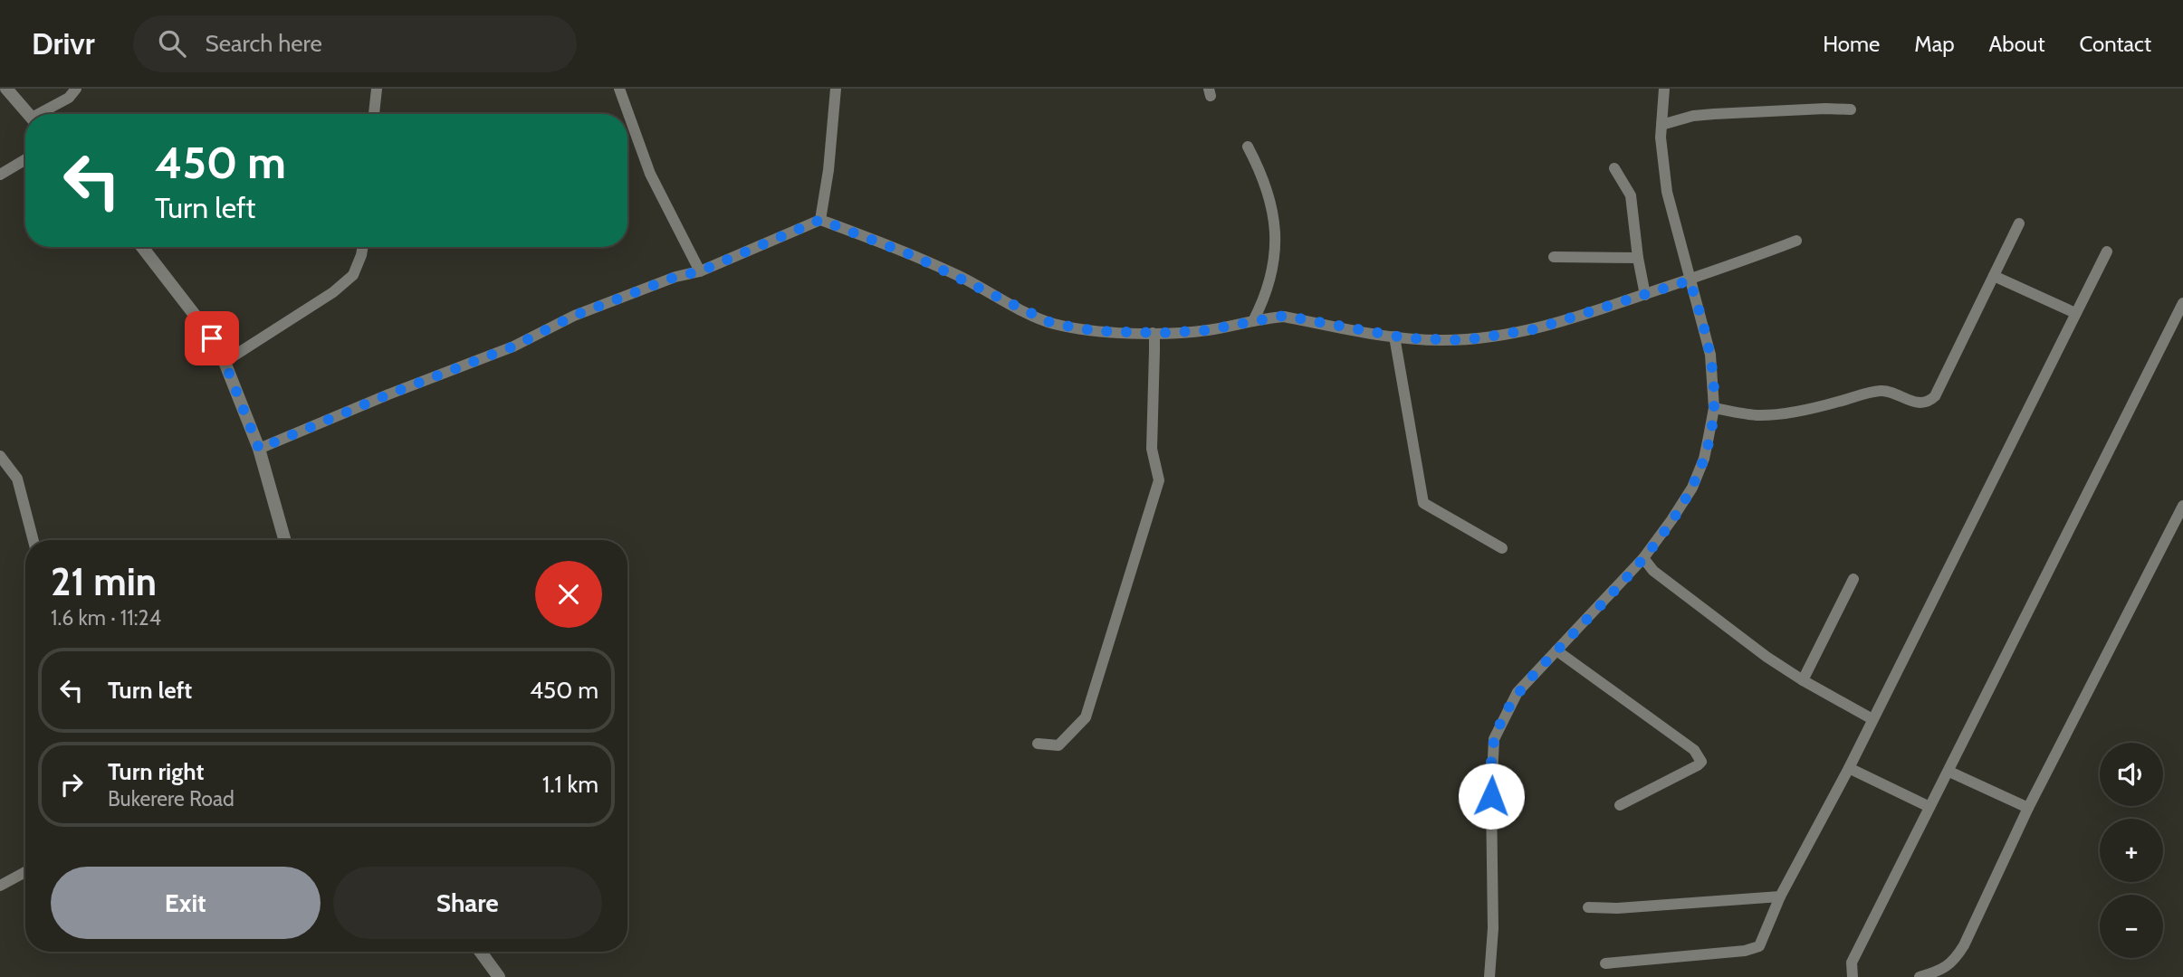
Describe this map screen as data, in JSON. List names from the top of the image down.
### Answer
{
  "page": {
    "header": "Drivr",
    "search": "Search here",
    "nav": [
      "Home",
      "Map",
      "About",
      "Contact"
    ],
    "turn": ["450 m", "Turn left"],
    "heading": ["21 min", "1.6 km · 11:24"],
    "list": [
      {
        "name": "Turn left",
        "value": "450 m"
      },
      {
        "name": "Turn right",
        "note": "Bukerere Road",
        "value": "1.1 km"
      }
    ],
    "map_buttons": ["+", "−"],
    "buttons": ["Exit", "Share"]
  }
}
